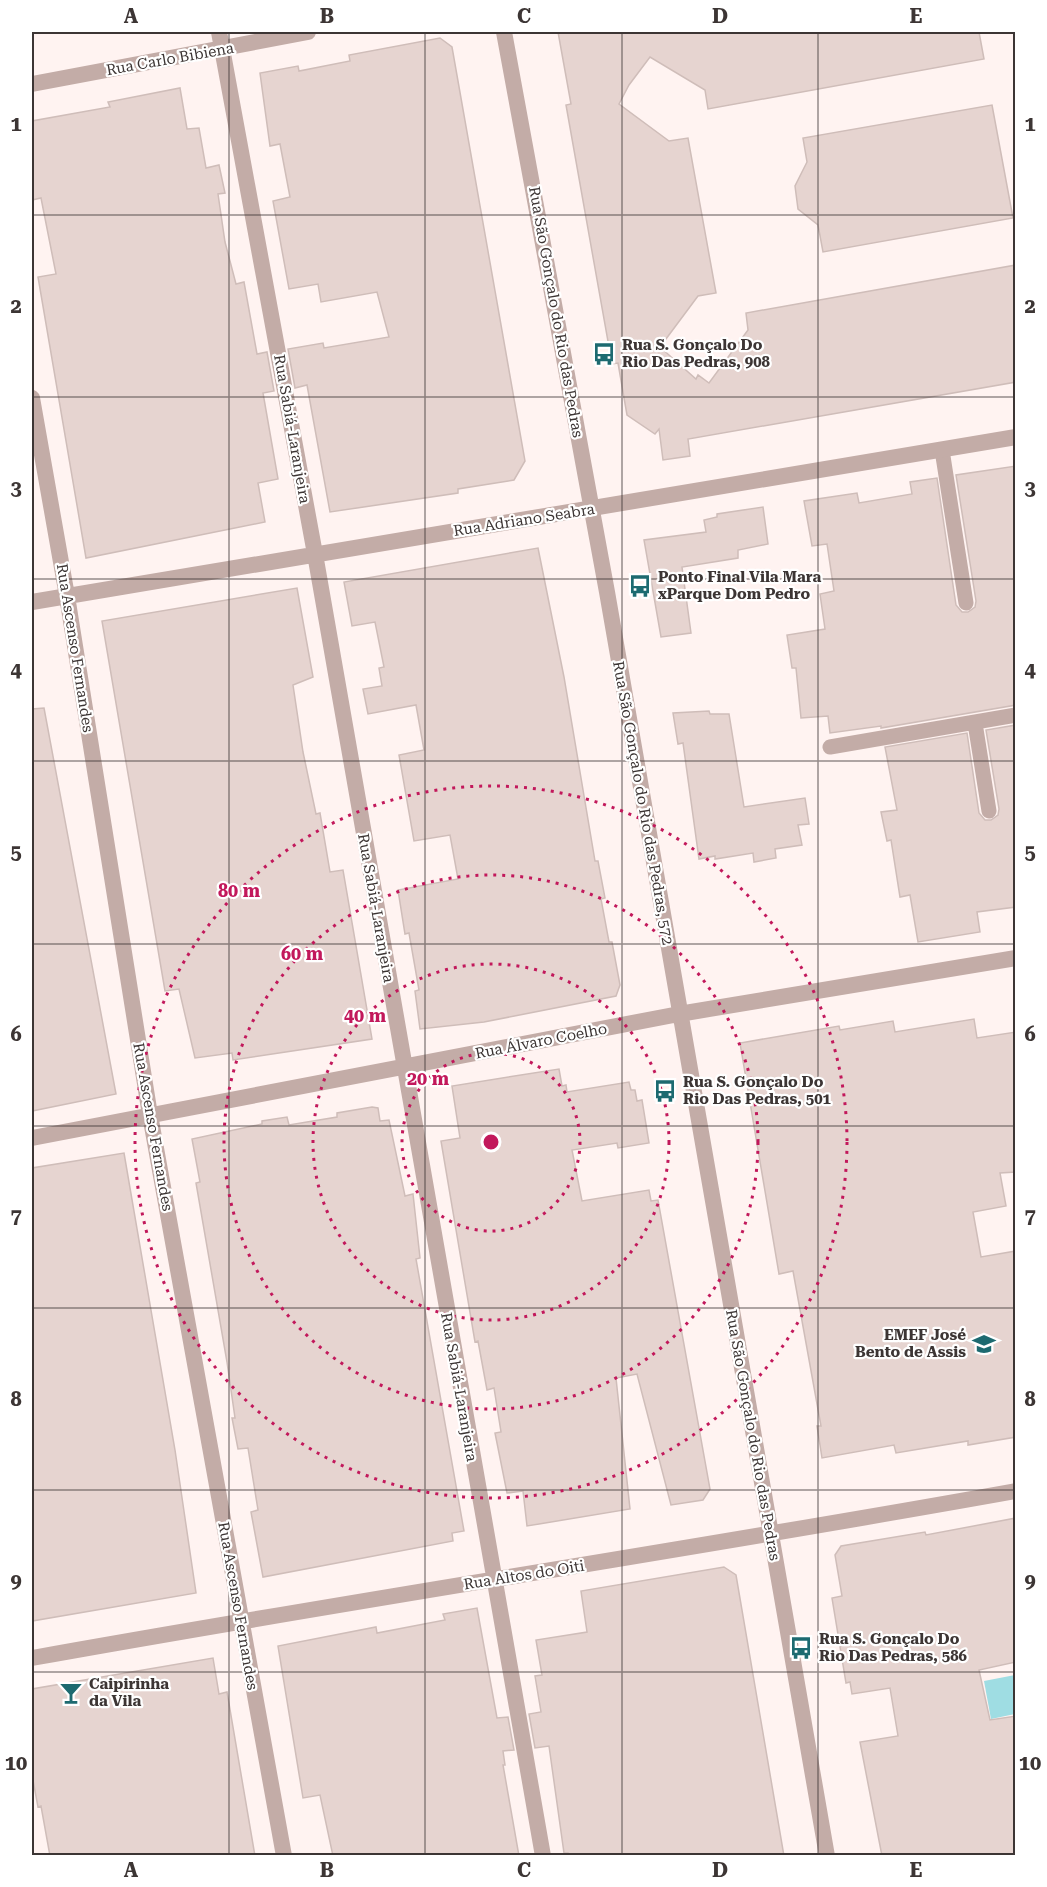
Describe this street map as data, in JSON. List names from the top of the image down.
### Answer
{
  "streets": {
    "street": [
      "Rua Carlo Bibiena",
      "Rua São Gonçalo do Rio das Pedras",
      "Rua Sabiá-Laranjeira",
      "Rua Adriano Seabra",
      "Rua Ascenso Fernandes",
      "Rua São Gonçalo do Rio das Pedras, 572",
      "Rua Álvaro Coelho",
      "Rua Altos do Oiti"
    ]
  },
  "crossings": [
    ["Rua Carlo Bibiena", "Rua Sabiá-Laranjeira"],
    ["Rua São Gonçalo do Rio das Pedras", "Rua Adriano Seabra"],
    ["Rua São Gonçalo do Rio das Pedras", "Rua São Gonçalo do Rio das Pedras, 572"],
    ["Rua São Gonçalo do Rio das Pedras", "Rua Álvaro Coelho"],
    ["Rua São Gonçalo do Rio das Pedras", "Rua Altos do Oiti"],
    ["Rua Sabiá-Laranjeira", "Rua Adriano Seabra"],
    ["Rua Sabiá-Laranjeira", "Rua Álvaro Coelho"],
    ["Rua Sabiá-Laranjeira", "Rua Altos do Oiti"],
    ["Rua Adriano Seabra", "Rua Ascenso Fernandes"],
    ["Rua Ascenso Fernandes", "Rua Álvaro Coelho"],
    ["Rua Ascenso Fernandes", "Rua Altos do Oiti"],
    ["Rua São Gonçalo do Rio das Pedras, 572", "Rua Álvaro Coelho"]
  ],
  "places": {
    "bus stop": [
      "Rua S. Gonçalo Do Rio Das Pedras, 908",
      "Ponto Final Vila Mara xParque Dom Pedro",
      "Rua S. Gonçalo Do Rio Das Pedras, 501",
      "Rua S. Gonçalo Do Rio Das Pedras, 586"
    ],
    "school or university": ["EMEF José Bento de Assis"],
    "bar": ["Caipirinha da Vila"]
  },
  "grid": {
    "columns": [
      "A",
      "B",
      "C",
      "D",
      "E"
    ],
    "rows": [
      "1",
      "2",
      "3",
      "4",
      "5",
      "6",
      "7",
      "8",
      "9",
      "10"
    ]
  },
  "rings": [
    "80 m",
    "60 m",
    "40 m",
    "20 m"
  ]
}
